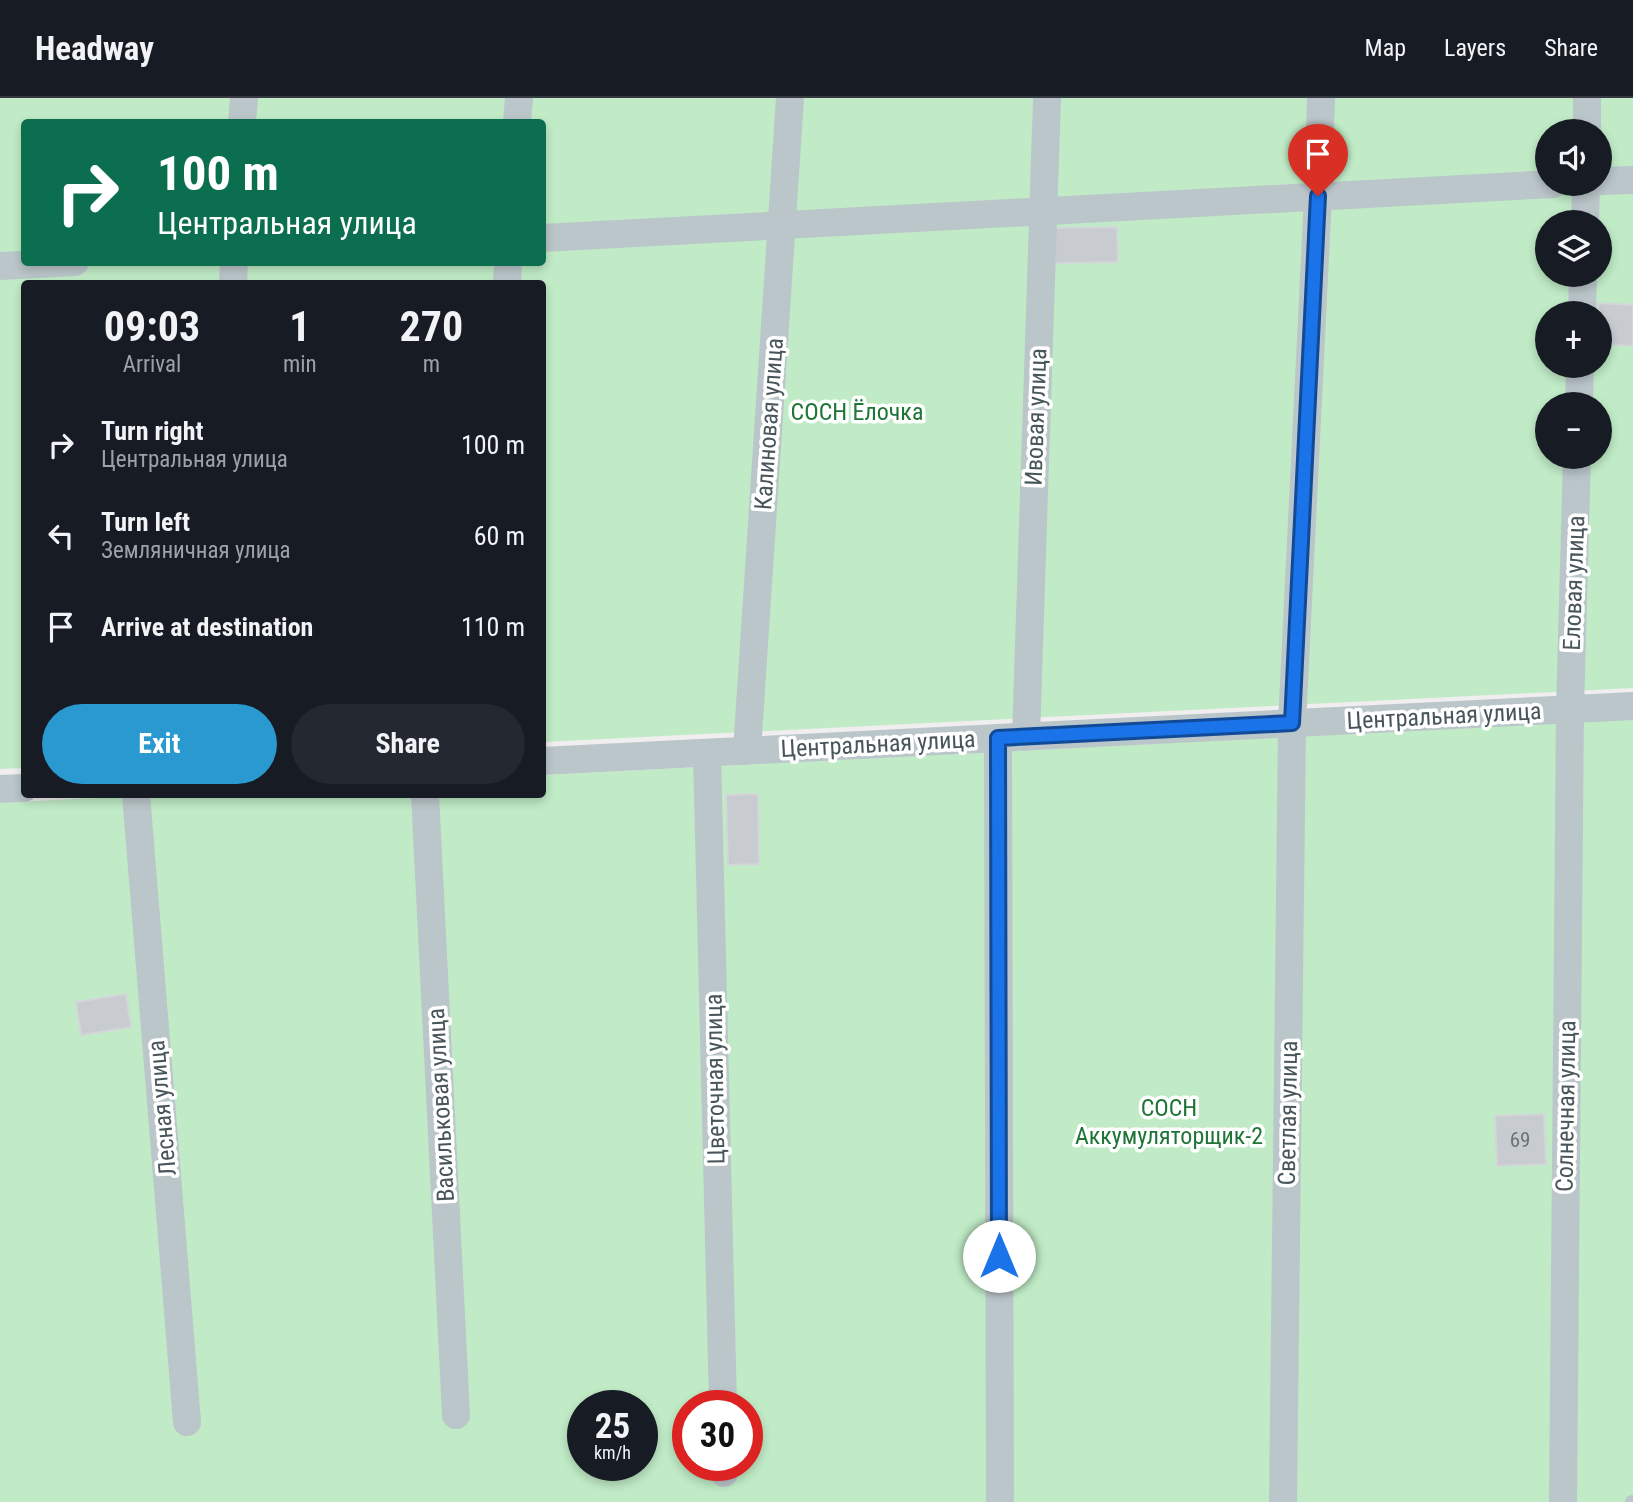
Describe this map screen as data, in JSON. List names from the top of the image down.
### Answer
{
  "streets": {
    "street": [
      "Ивовая улица",
      "Калиновая улица",
      "Еловая улица",
      "Центральная улица",
      "Цветочная улица",
      "Васильковая улица",
      "Солнечная улица",
      "Лесная улица",
      "Светлая улица"
    ]
  },
  "crossings": [
    ["Ивовая улица", "Центральная улица"],
    ["Калиновая улица", "Центральная улица"],
    ["Еловая улица", "Центральная улица"],
    ["Еловая улица", "Солнечная улица"],
    ["Центральная улица", "Цветочная улица"],
    ["Центральная улица", "Солнечная улица"],
    ["Центральная улица", "Светлая улица"]
  ],
  "parks": ["СОСН Ёлочка", "СОСН Аккумуляторщик-2"],
  "house_numbers": ["69"],
  "page": {
    "header": "Headway",
    "nav": ["Map", "Layers", "Share"],
    "map_buttons": ["+", "−"],
    "turn": ["100 m", "Центральная улица"],
    "eta": [
      "09:03",
      "Arrival",
      "1",
      "min",
      "270",
      "m"
    ],
    "list": [
      {
        "name": "Turn right",
        "note": "Центральная улица",
        "value": "100 m"
      },
      {
        "name": "Turn left",
        "note": "Земляничная улица",
        "value": "60 m"
      },
      {
        "name": "Arrive at destination",
        "value": "110 m"
      }
    ],
    "buttons": ["Exit", "Share"],
    "speed": "25 km/h",
    "limit": "30"
  }
}
